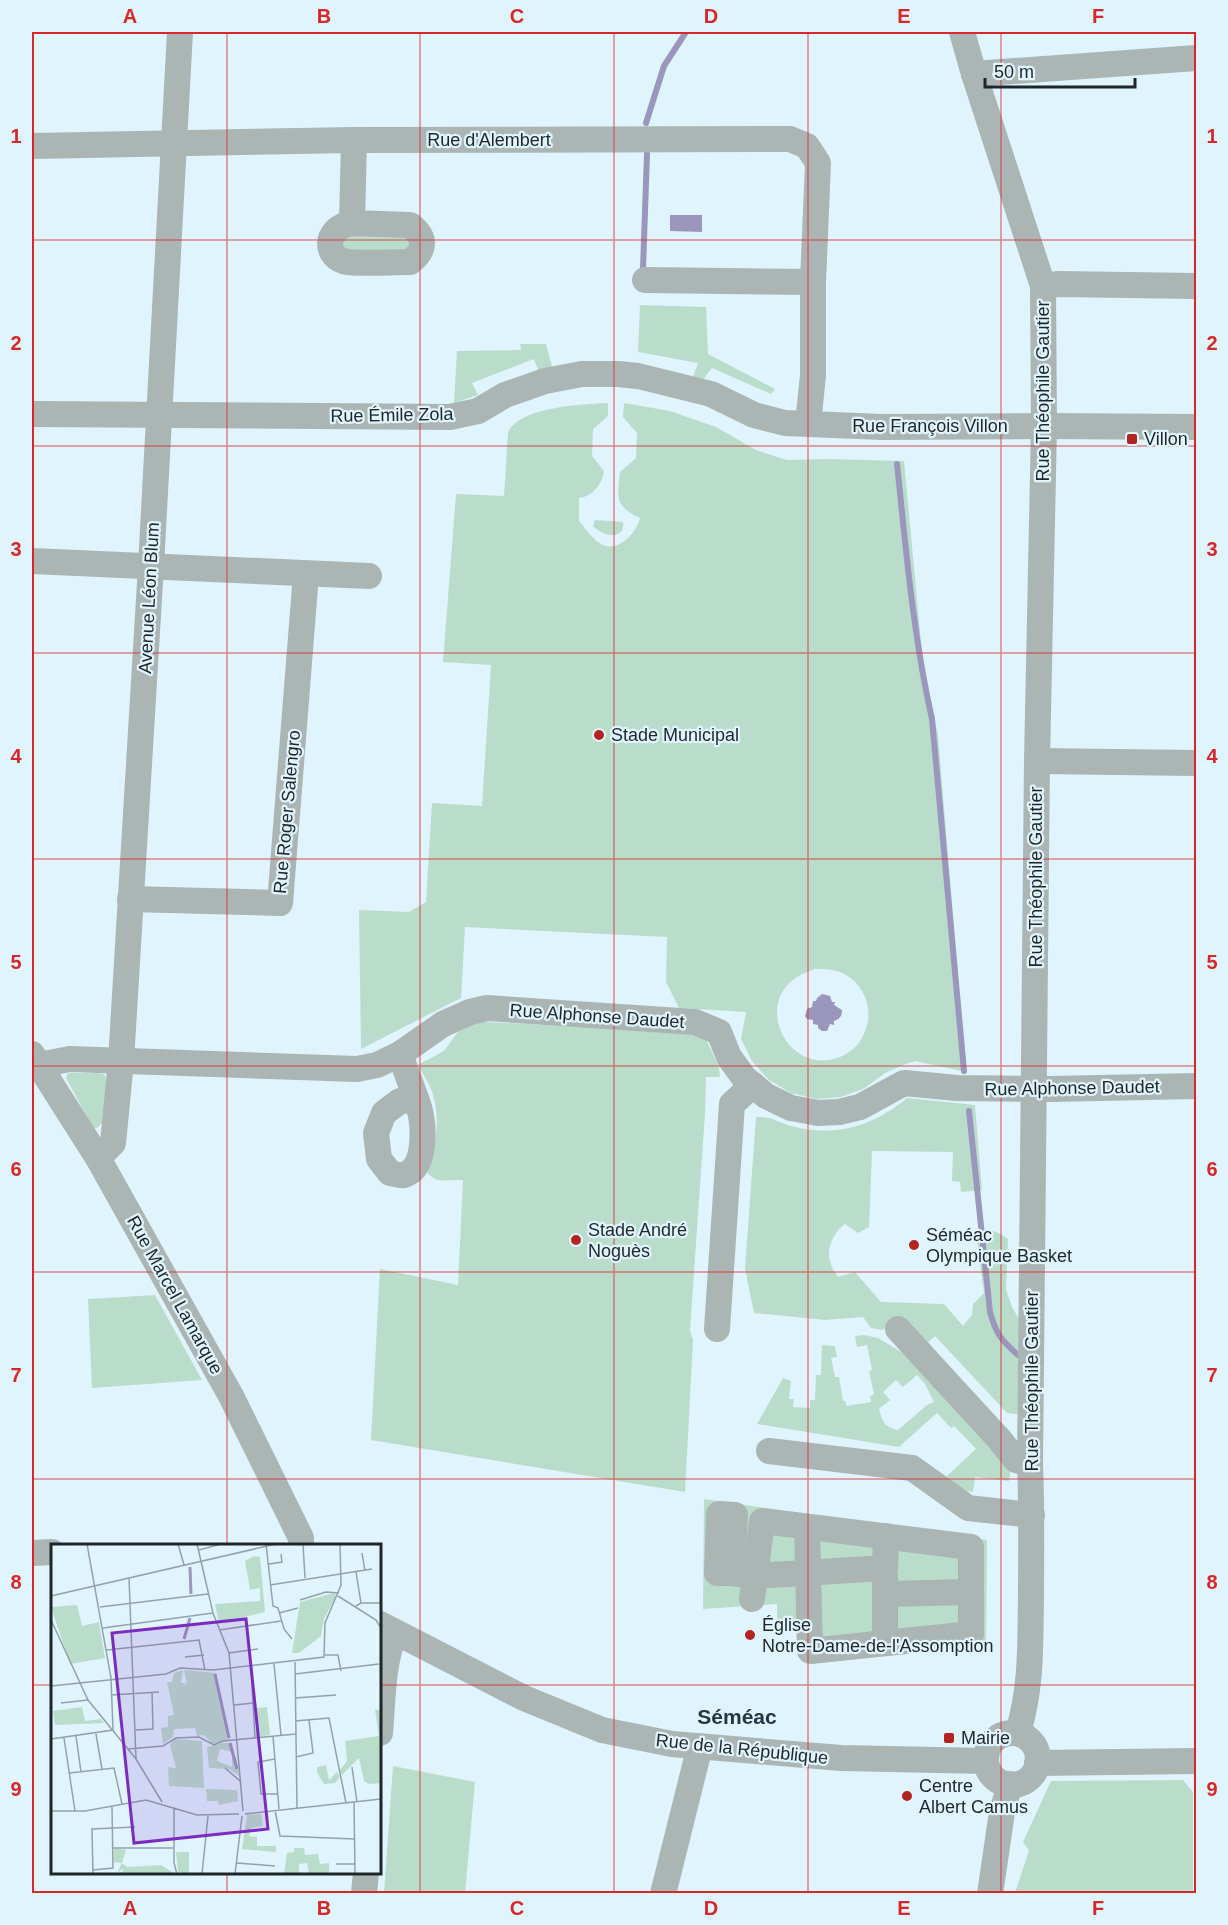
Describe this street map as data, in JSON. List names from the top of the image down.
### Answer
{
  "streets": {
    "street": [
      "Rue d'Alembert",
      "Rue Théophile Gautier",
      "Rue Émile Zola",
      "Rue François Villon",
      "Avenue Léon Blum",
      "Rue Roger Salengro",
      "Rue Alphonse Daudet",
      "Rue Marcel Lamarque",
      "Rue de la République"
    ]
  },
  "crossings": [
    ["Rue d'Alembert", "Rue Émile Zola"],
    ["Rue d'Alembert", "Rue François Villon"],
    ["Rue d'Alembert", "Avenue Léon Blum"],
    ["Rue Théophile Gautier", "Rue François Villon"],
    ["Rue Théophile Gautier", "Rue Alphonse Daudet"],
    ["Rue Théophile Gautier", "Rue de la République"],
    ["Rue Émile Zola", "Rue François Villon"],
    ["Rue Émile Zola", "Avenue Léon Blum"],
    ["Avenue Léon Blum", "Rue Roger Salengro"],
    ["Avenue Léon Blum", "Rue Alphonse Daudet"],
    ["Avenue Léon Blum", "Rue Marcel Lamarque"],
    ["Rue Alphonse Daudet", "Rue Marcel Lamarque"]
  ],
  "districts": ["Séméac"],
  "places": {
    "transit": ["Villon", "Mairie"],
    "other": [
      "Stade Municipal",
      "Stade André Noguès",
      "Séméac Olympique Basket",
      "Église Notre-Dame-de-l'Assomption",
      "Centre Albert Camus"
    ]
  },
  "scale_bar": "50 m",
  "grid": {
    "columns": [
      "A",
      "B",
      "C",
      "D",
      "E",
      "F"
    ],
    "rows": [
      "1",
      "2",
      "3",
      "4",
      "5",
      "6",
      "7",
      "8",
      "9"
    ]
  }
}
